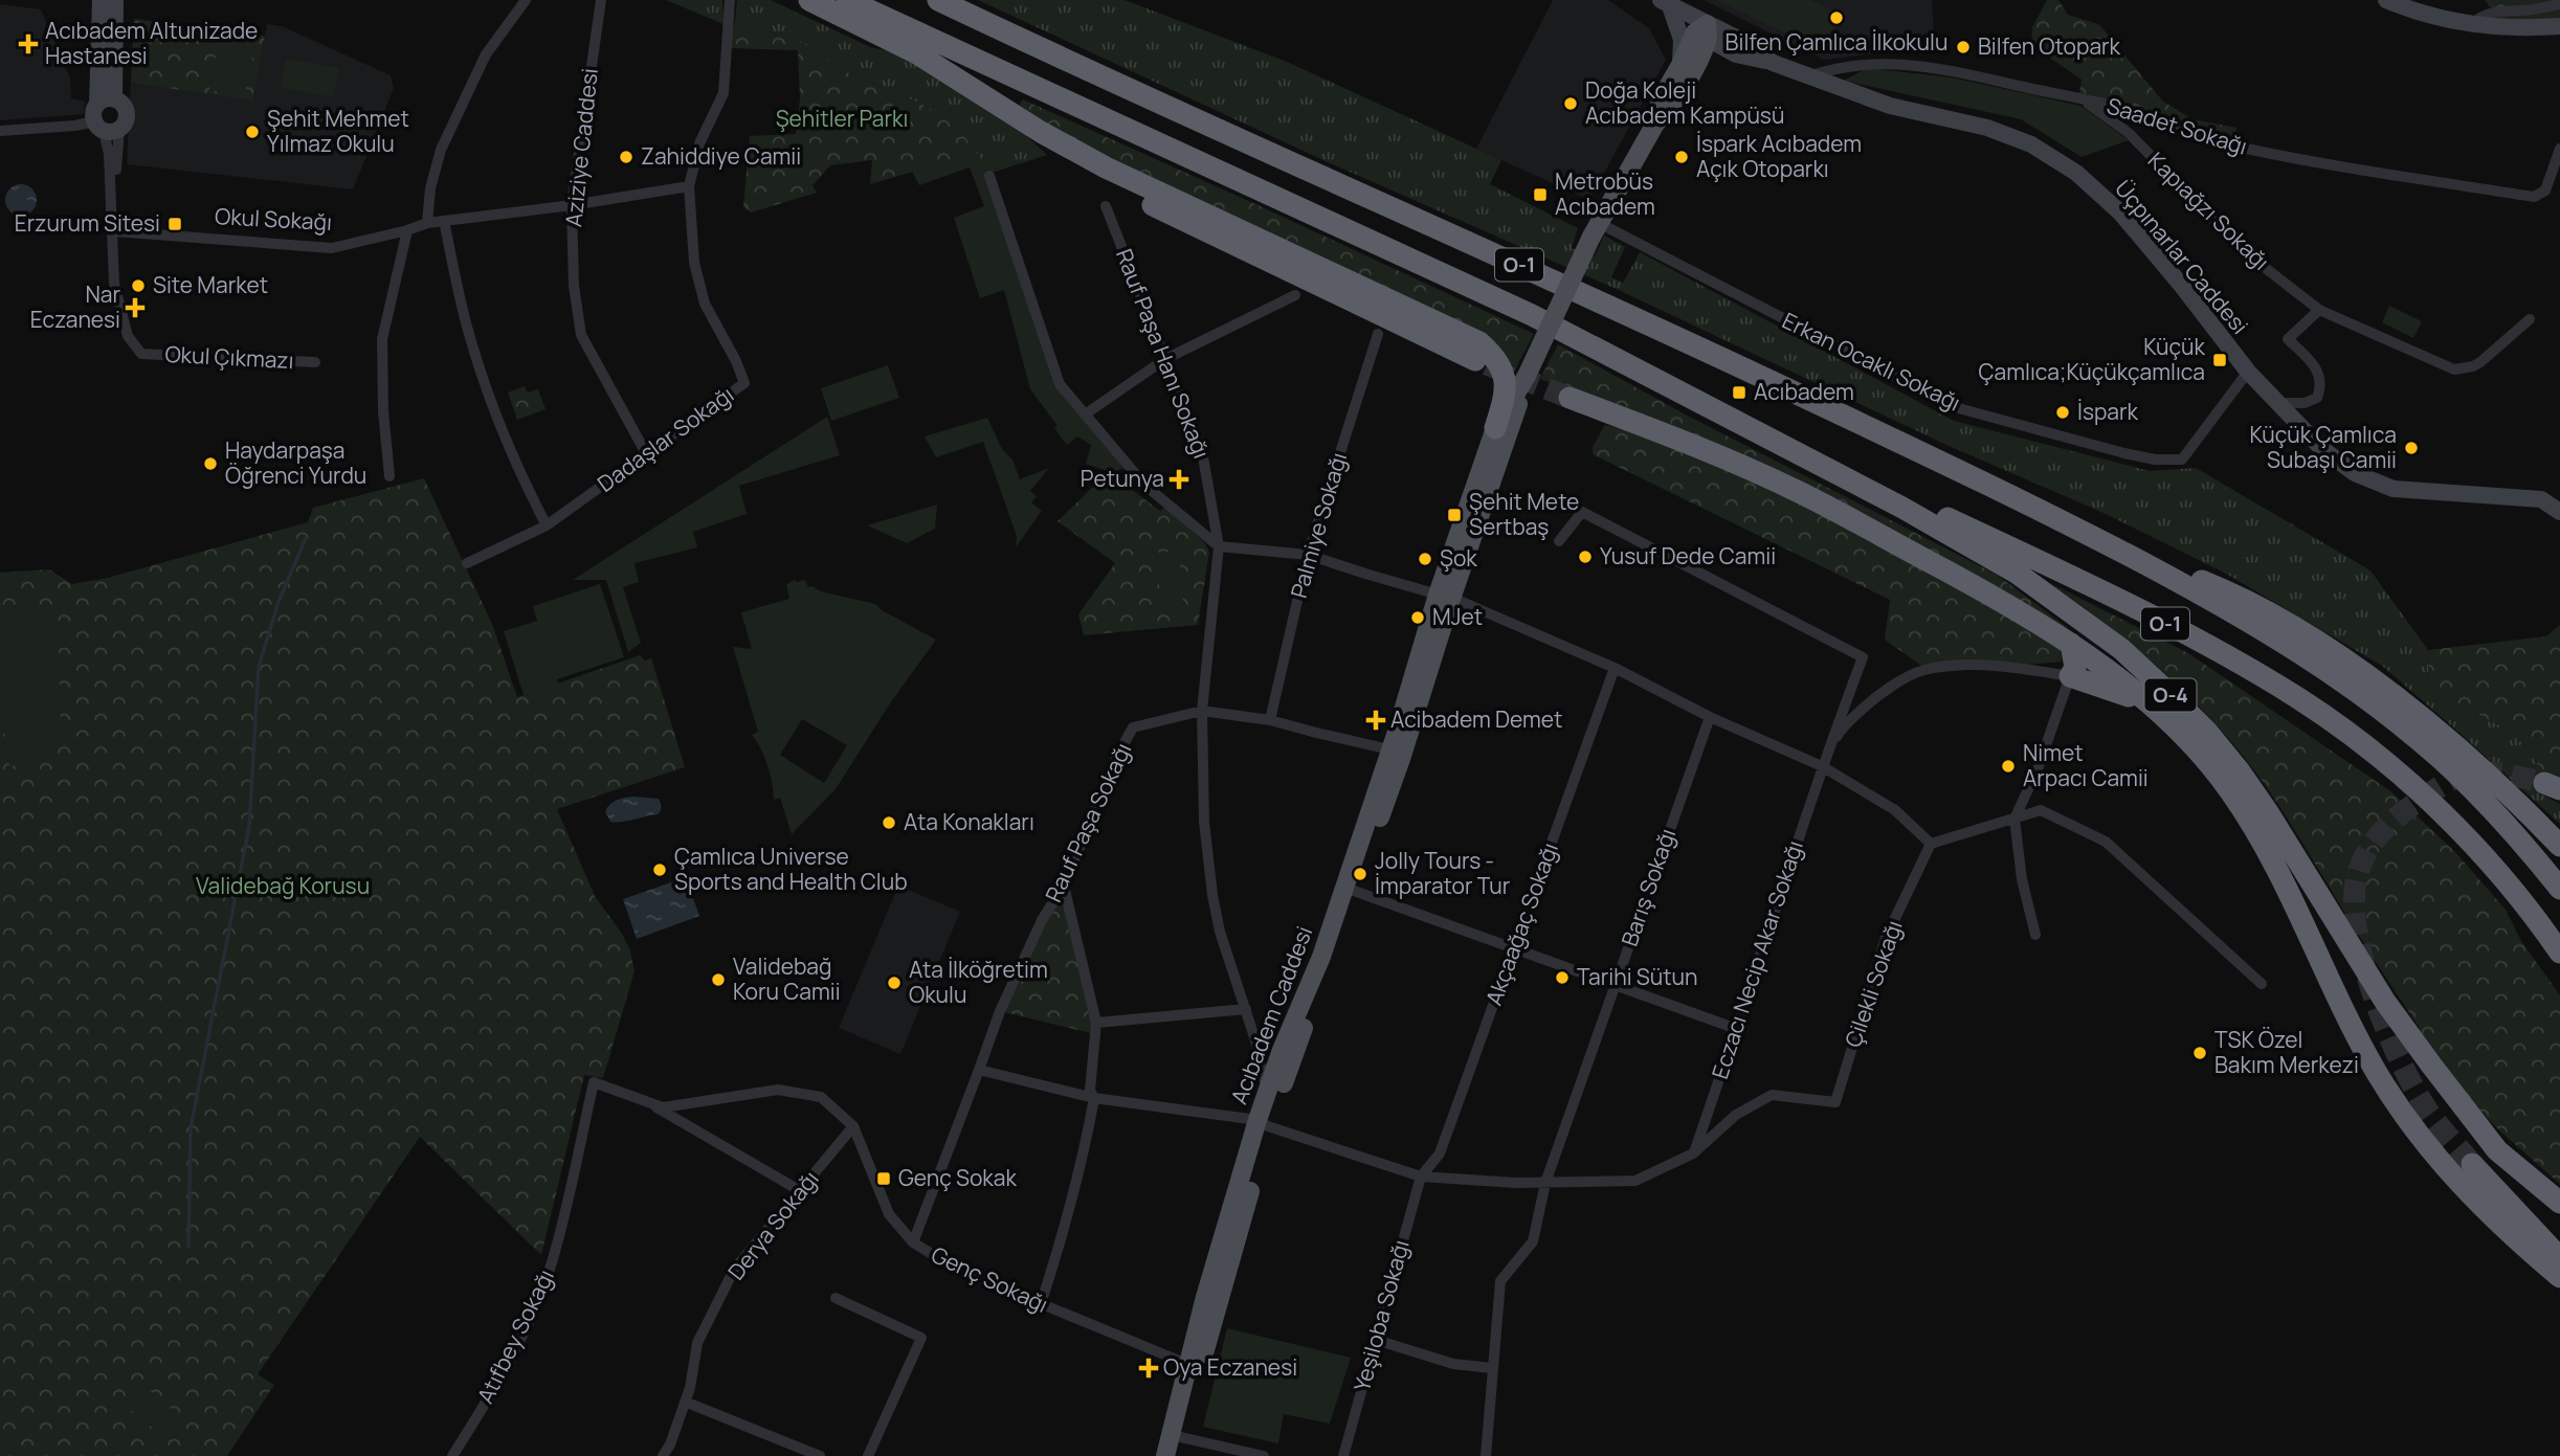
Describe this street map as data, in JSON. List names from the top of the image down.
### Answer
{
  "streets": {
    "highway": ["O-1", "O-4"],
    "main road": ["Acıbadem Caddesi"],
    "street": [
      "Saadet Sokağı",
      "Aziziye Caddesi",
      "Kapıağzı Sokağı",
      "Okul Sokağı",
      "Üçpınarlar Caddesi",
      "Rauf Paşa Hanı Sokağı",
      "Okul Çıkmazı",
      "Erkan Ocaklı Sokağı",
      "Dadaşlar Sokağı",
      "Palmiye Sokağı",
      "Rauf Paşa Sokağı",
      "Barış Sokağı",
      "Akçaağaç Sokağı",
      "Eczacı Necip Akar Sokağı",
      "Çilekli Sokağı",
      "Derya Sokağı",
      "Genç Sokağı",
      "Yeşiloba Sokağı",
      "Atıfbey Sokağı"
    ]
  },
  "crossings": [
    ["Saadet Sokağı", "Kapıağzı Sokağı"],
    ["Saadet Sokağı", "Üçpınarlar Caddesi"],
    ["Aziziye Caddesi", "Okul Sokağı"],
    ["Aziziye Caddesi", "Dadaşlar Sokağı"],
    ["Okul Sokağı", "Okul Çıkmazı"],
    ["Okul Sokağı", "Dadaşlar Sokağı"],
    ["Üçpınarlar Caddesi", "Erkan Ocaklı Sokağı"],
    ["Üçpınarlar Caddesi", "Acıbadem Caddesi"],
    ["O-1", "O-4"],
    ["Rauf Paşa Hanı Sokağı", "Rauf Paşa Sokağı"],
    ["Rauf Paşa Hanı Sokağı", "Acıbadem Caddesi"],
    ["Erkan Ocaklı Sokağı", "Acıbadem Caddesi"],
    ["Palmiye Sokağı", "Rauf Paşa Sokağı"],
    ["Rauf Paşa Sokağı", "Acıbadem Caddesi"],
    ["Rauf Paşa Sokağı", "Genç Sokağı"],
    ["Akçaağaç Sokağı", "Yeşiloba Sokağı"],
    ["Eczacı Necip Akar Sokağı", "Çilekli Sokağı"],
    ["Acıbadem Caddesi", "Genç Sokağı"],
    ["Derya Sokağı", "Genç Sokağı"],
    ["Genç Sokağı", "Atıfbey Sokağı"]
  ],
  "parks": ["Şehitler Parkı", "Validebağ Korusu"],
  "places": {
    "other": [
      "Bilfen Çamlıca İlkokulu",
      "Bilfen Otopark",
      "Doğa Koleji Acıbadem Kampüsü",
      "Şehit Mehmet Yılmaz Okulu",
      "Zahiddiye Camii",
      "İspark Acıbadem Açık Otoparkı",
      "Site Market",
      "İspark",
      "Küçük Çamlıca Subaşı Camii",
      "Haydarpaşa Öğrenci Yurdu",
      "Yusuf Dede Camii",
      "Şok",
      "MJet",
      "Nimet Arpacı Camii",
      "Ata Konakları",
      "Çamlıca Universe Sports and Health Club",
      "Jolly Tours - İmparator Tur",
      "Tarihi Sütun",
      "Validebağ Koru Camii",
      "Ata İlköğretim Okulu",
      "TSK Özel Bakım Merkezi"
    ],
    "health": [
      "Acıbadem Altunizade Hastanesi",
      "Nar Eczanesi",
      "Petunya",
      "Acibadem Demet",
      "Oya Eczanesi"
    ],
    "transit": [
      "Metrobüs Acıbadem",
      "Erzurum Sitesi",
      "Küçük Çamlıca;Küçükçamlıca",
      "Acıbadem",
      "Şehit Mete Sertbaş",
      "Genç Sokak"
    ]
  }
}
